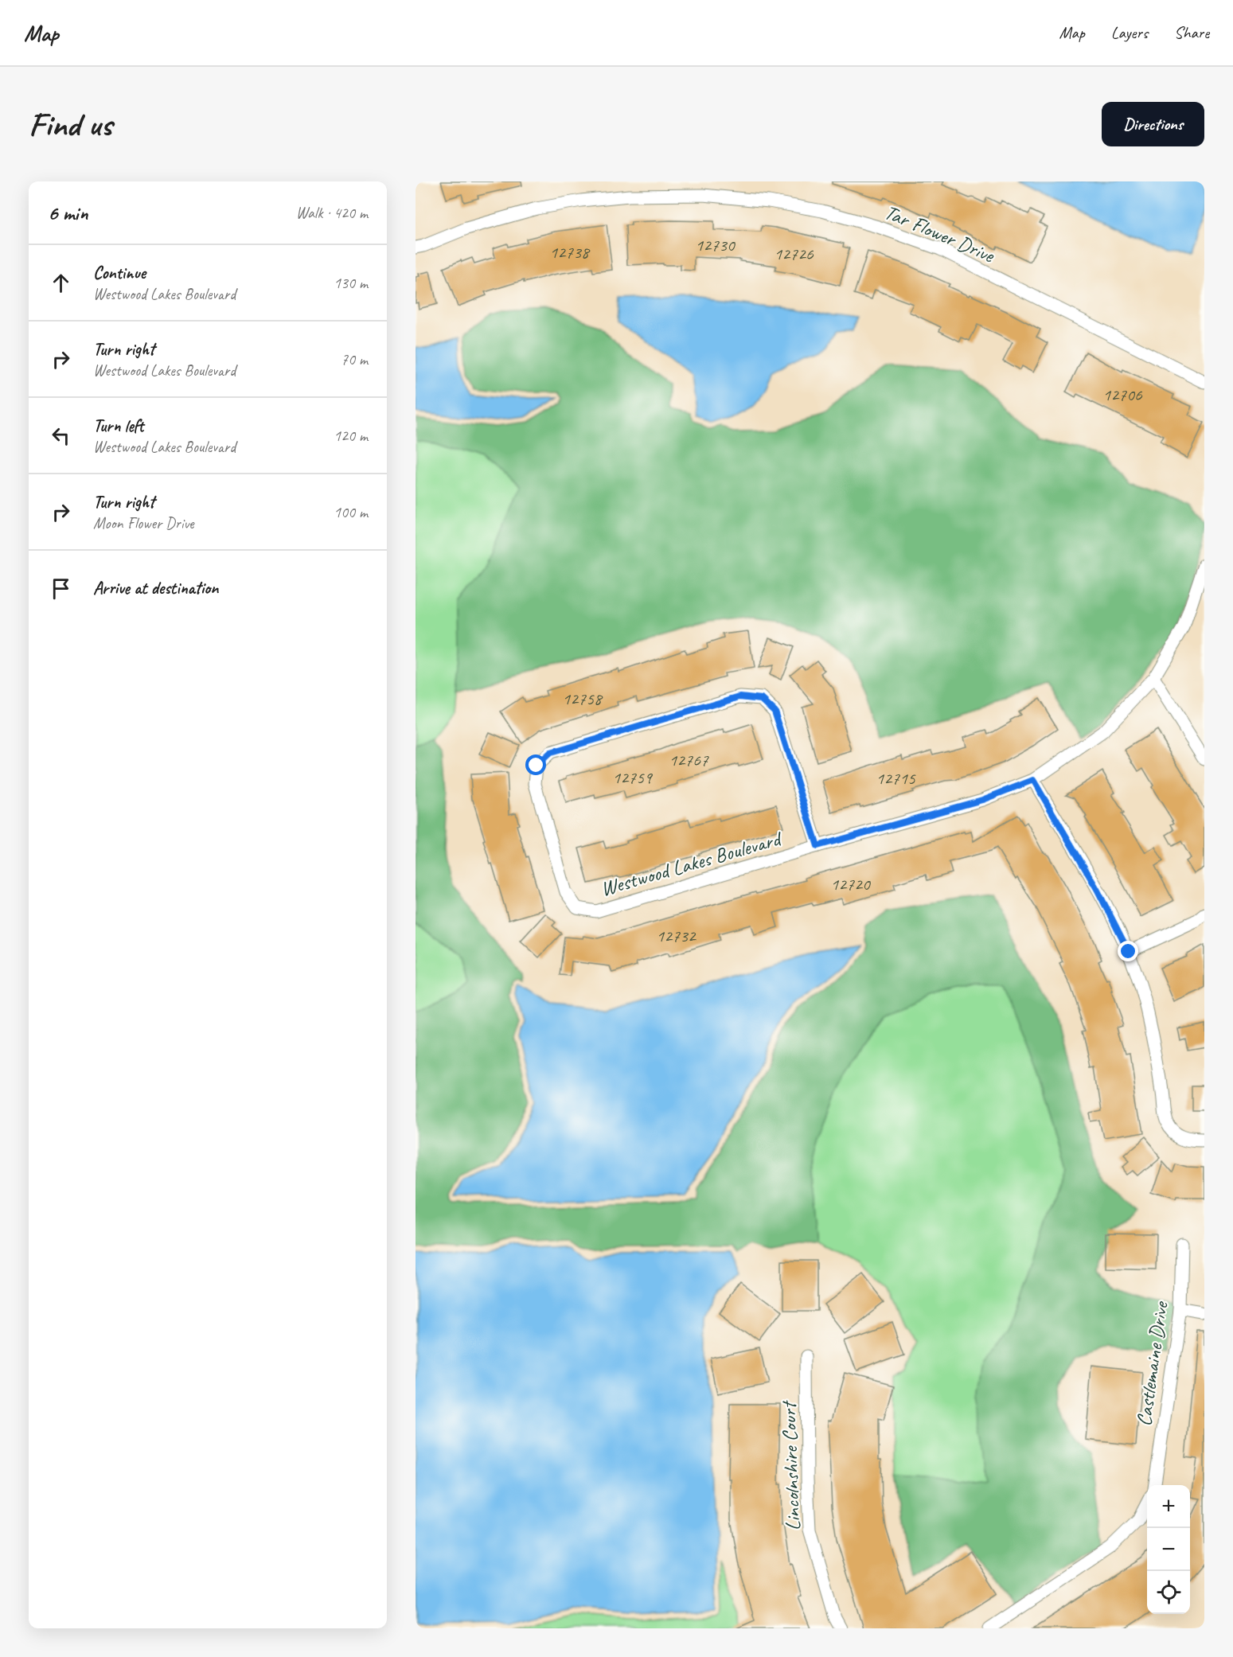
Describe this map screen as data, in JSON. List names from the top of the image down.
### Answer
{
  "streets": {
    "street": [
      "Tar Flower Drive",
      "Westwood Lakes Boulevard",
      "Castlemaine Drive",
      "Lincolnshire Court"
    ]
  },
  "house_numbers": [
    "12730",
    "12738",
    "12726",
    "12706",
    "12758",
    "12767",
    "12759",
    "12715",
    "12720",
    "12732"
  ],
  "page": {
    "header": "Map",
    "nav": ["Map", "Layers", "Share"],
    "buttons": "Directions",
    "title": "Find us",
    "heading": ["6 min", "Walk · 420 m"],
    "list": [
      ["Continue", "Westwood Lakes Boulevard", "130 m"],
      ["Turn right", "Westwood Lakes Boulevard", "70 m"],
      ["Turn left", "Westwood Lakes Boulevard", "120 m"],
      ["Turn right", "Moon Flower Drive", "100 m"],
      "Arrive at destination"
    ],
    "map_buttons": ["+", "−"]
  }
}
